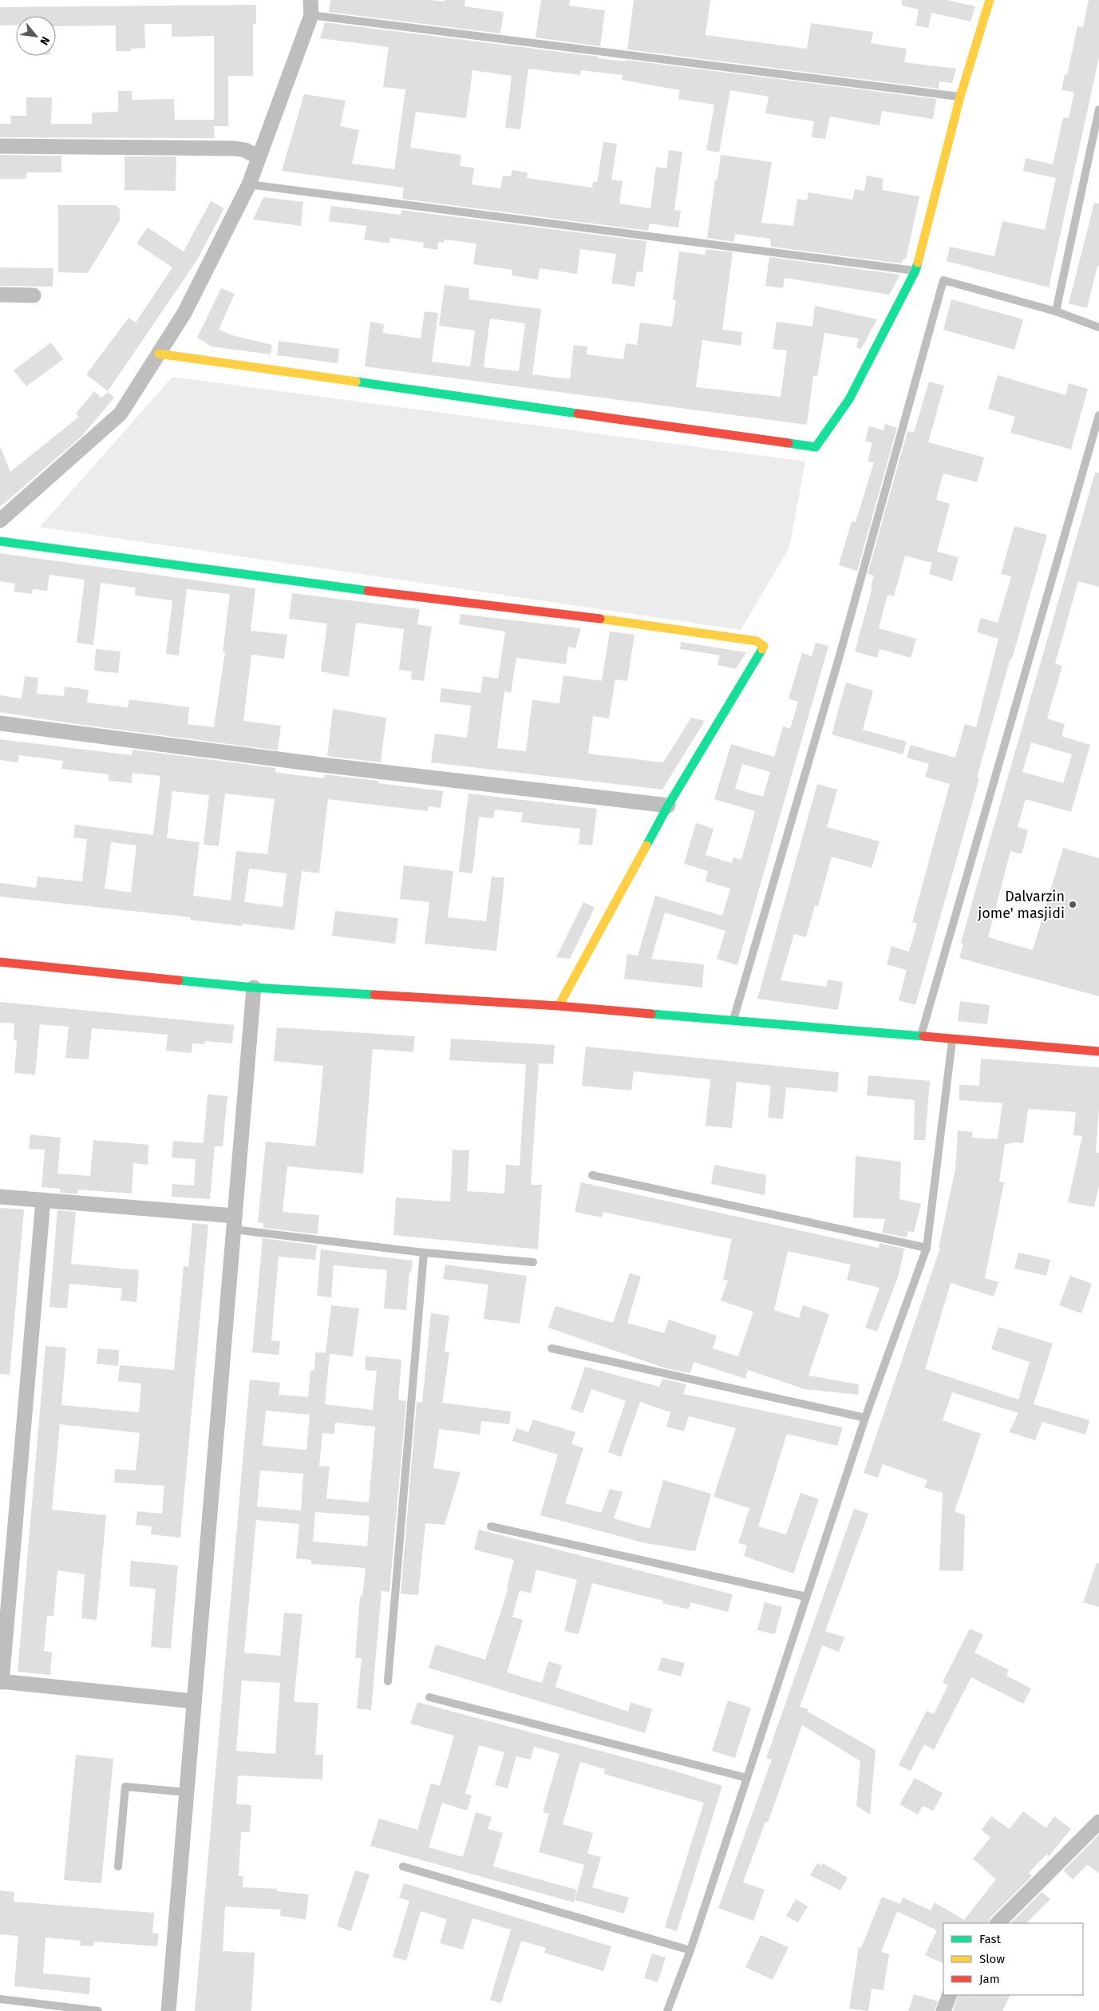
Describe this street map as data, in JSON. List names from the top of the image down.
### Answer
{
  "places": ["Dalvarzin jome' masjidi"],
  "legend": ["Fast", "Slow", "Jam"],
  "north": "bottom right"
}
